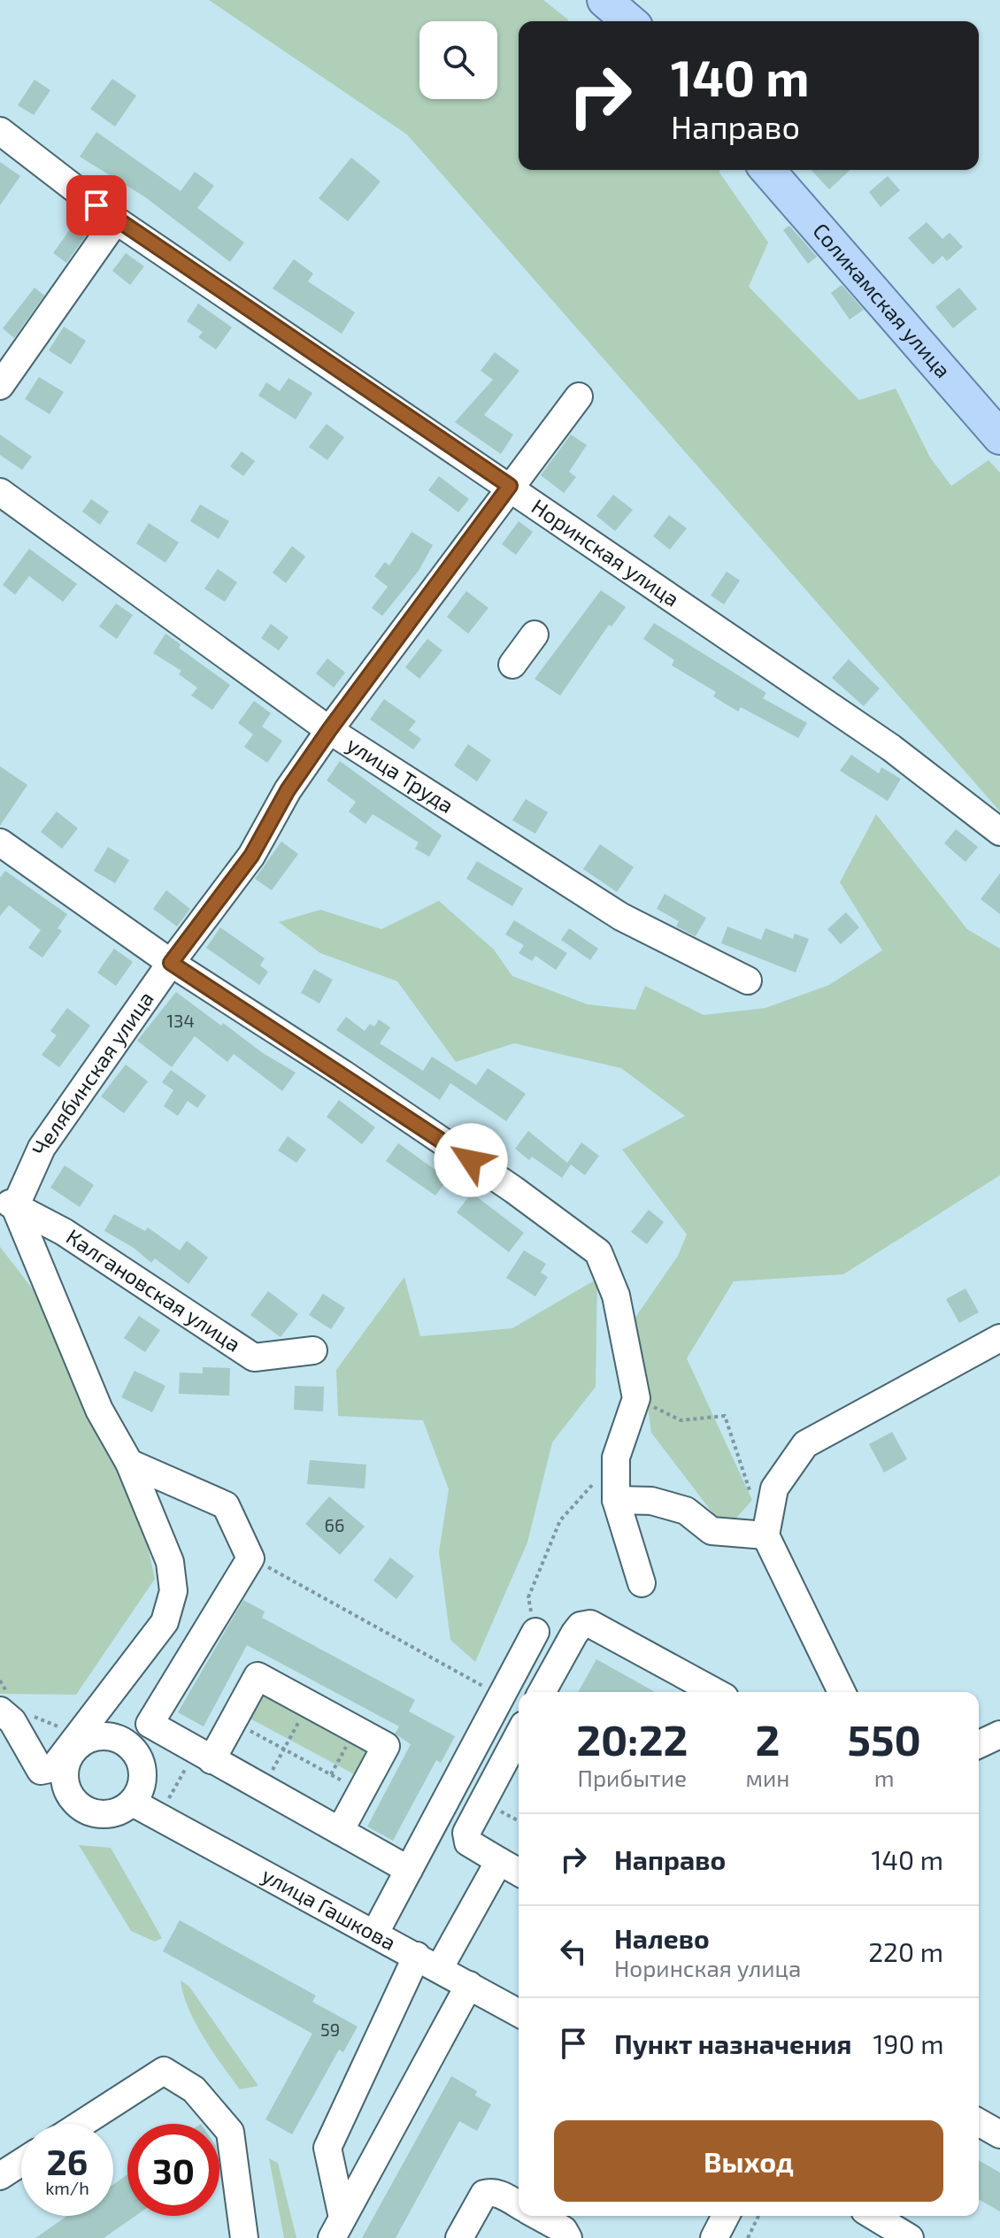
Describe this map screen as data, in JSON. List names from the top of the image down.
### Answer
{
  "streets": {
    "main road": ["Соликамская улица"],
    "street": [
      "Норинская улица",
      "улица Труда",
      "Челябинская улица",
      "Калгановская улица",
      "улица Гашкова"
    ]
  },
  "crossings": [
    ["Норинская улица", "Челябинская улица"],
    ["улица Труда", "Челябинская улица"],
    ["Челябинская улица", "Калгановская улица"]
  ],
  "house_numbers": ["134", "66", "59"],
  "page": {
    "turn": ["140 m", "Направо"],
    "eta": [
      "20:22",
      "Прибытие",
      "2",
      "мин",
      "550",
      "m"
    ],
    "list": [
      {
        "name": "Направо",
        "value": "140 m"
      },
      {
        "name": "Налево",
        "note": "Норинская улица",
        "value": "220 m"
      },
      {
        "name": "Пункт назначения",
        "value": "190 m"
      }
    ],
    "buttons": "Выход",
    "speed": "26 km/h",
    "limit": "30"
  }
}
